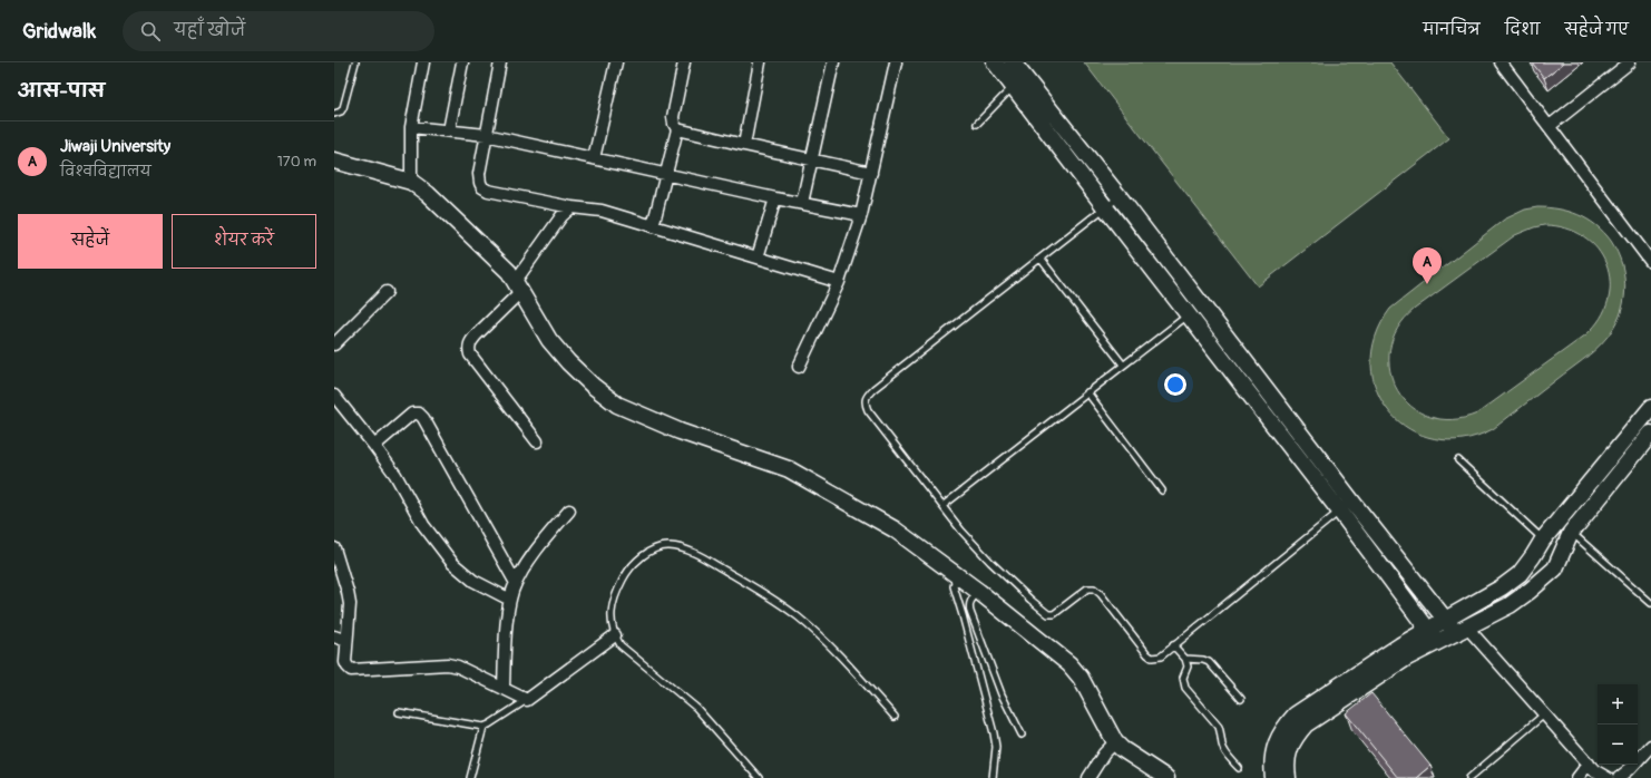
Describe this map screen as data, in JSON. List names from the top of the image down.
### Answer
{
  "page": {
    "header": "Gridwalk",
    "search": "यहाँ खोजें",
    "nav": ["मानचित्र", "दिशा", "सहेजे गए"],
    "heading": "आस-पास",
    "list": [
      {
        "mark": "A",
        "name": "Jiwaji University",
        "note": "विश्वविद्यालय",
        "value": "170 m"
      }
    ],
    "buttons": ["सहेजें", "शेयर करें"],
    "pins": "A",
    "map_buttons": ["+", "−"]
  }
}
